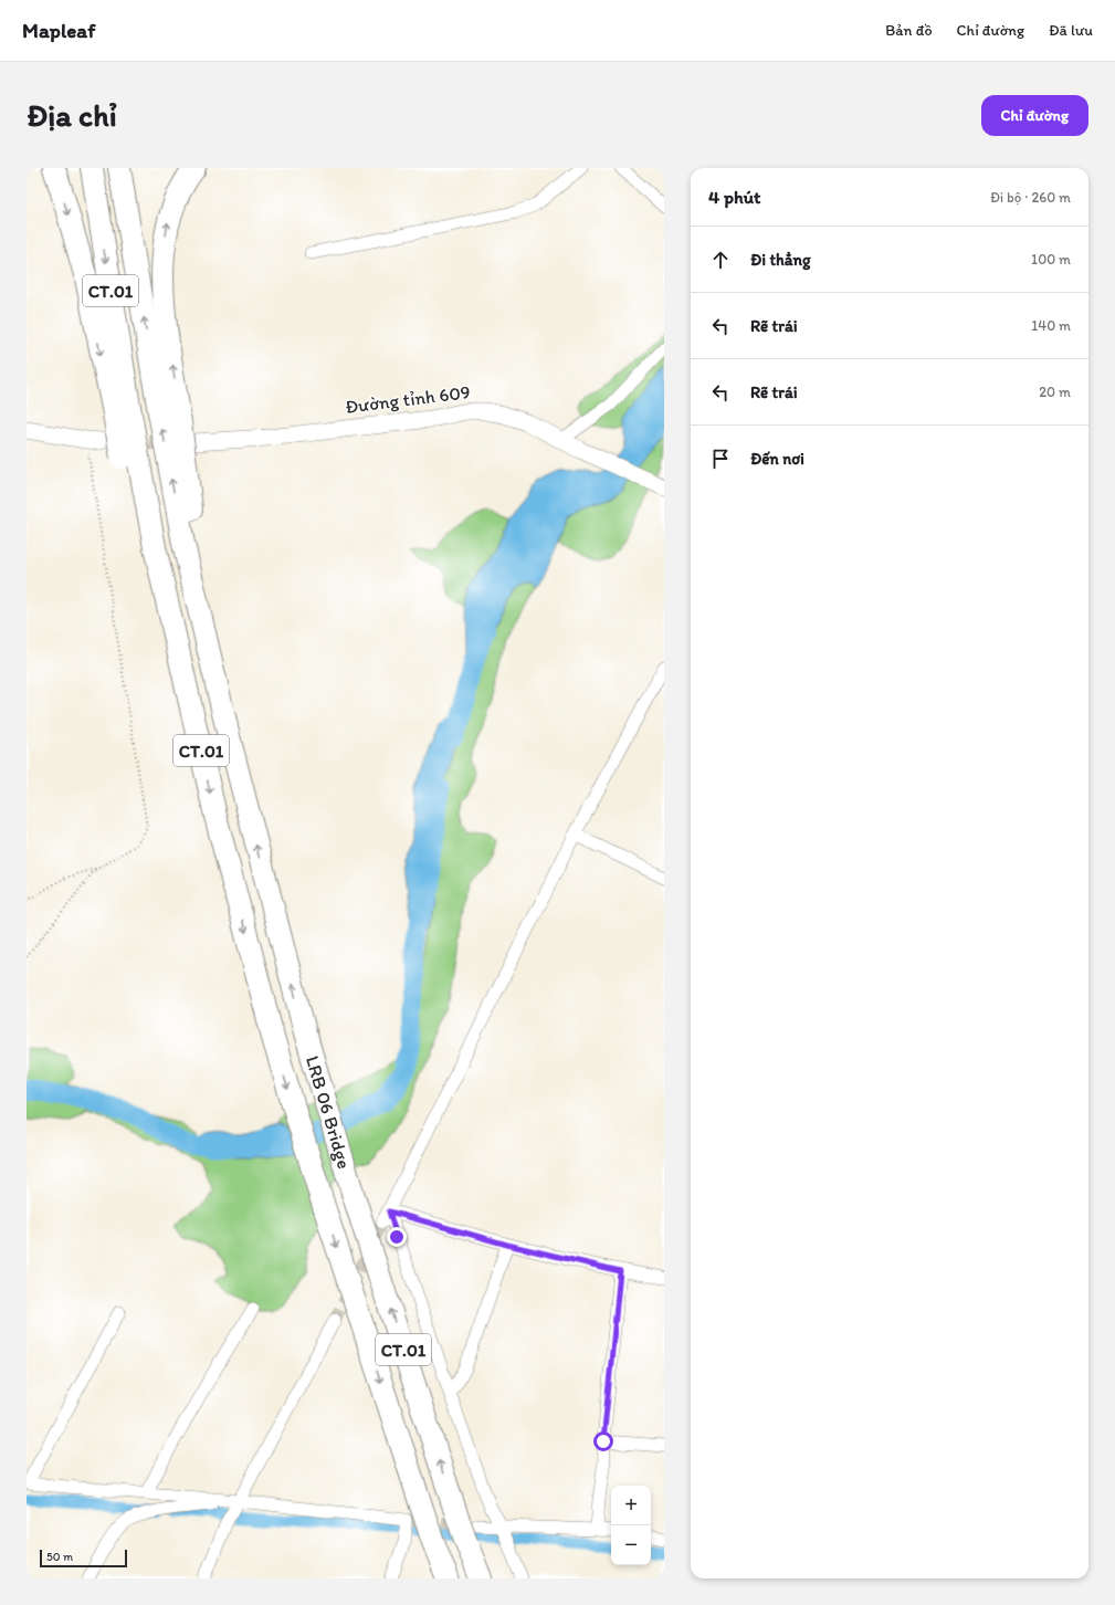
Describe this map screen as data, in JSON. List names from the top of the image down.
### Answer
{
  "streets": {
    "highway": ["CT.01", "LRB 06 Bridge"],
    "main road": ["Đường tỉnh 609"]
  },
  "crossings": [
    ["CT.01", "LRB 06 Bridge"],
    ["Đường tỉnh 609", "LRB 06 Bridge"]
  ],
  "scale_bar": "50 m",
  "page": {
    "header": "Mapleaf",
    "nav": ["Bản đồ", "Chỉ đường", "Đã lưu"],
    "buttons": "Chỉ đường",
    "title": "Địa chỉ",
    "heading": ["4 phút", "Đi bộ · 260 m"],
    "list": [
      ["Đi thẳng", "100 m"],
      ["Rẽ trái", "140 m"],
      ["Rẽ trái", "20 m"],
      "Đến nơi"
    ],
    "map_buttons": ["+", "−"],
    "scale": "50 m"
  }
}
